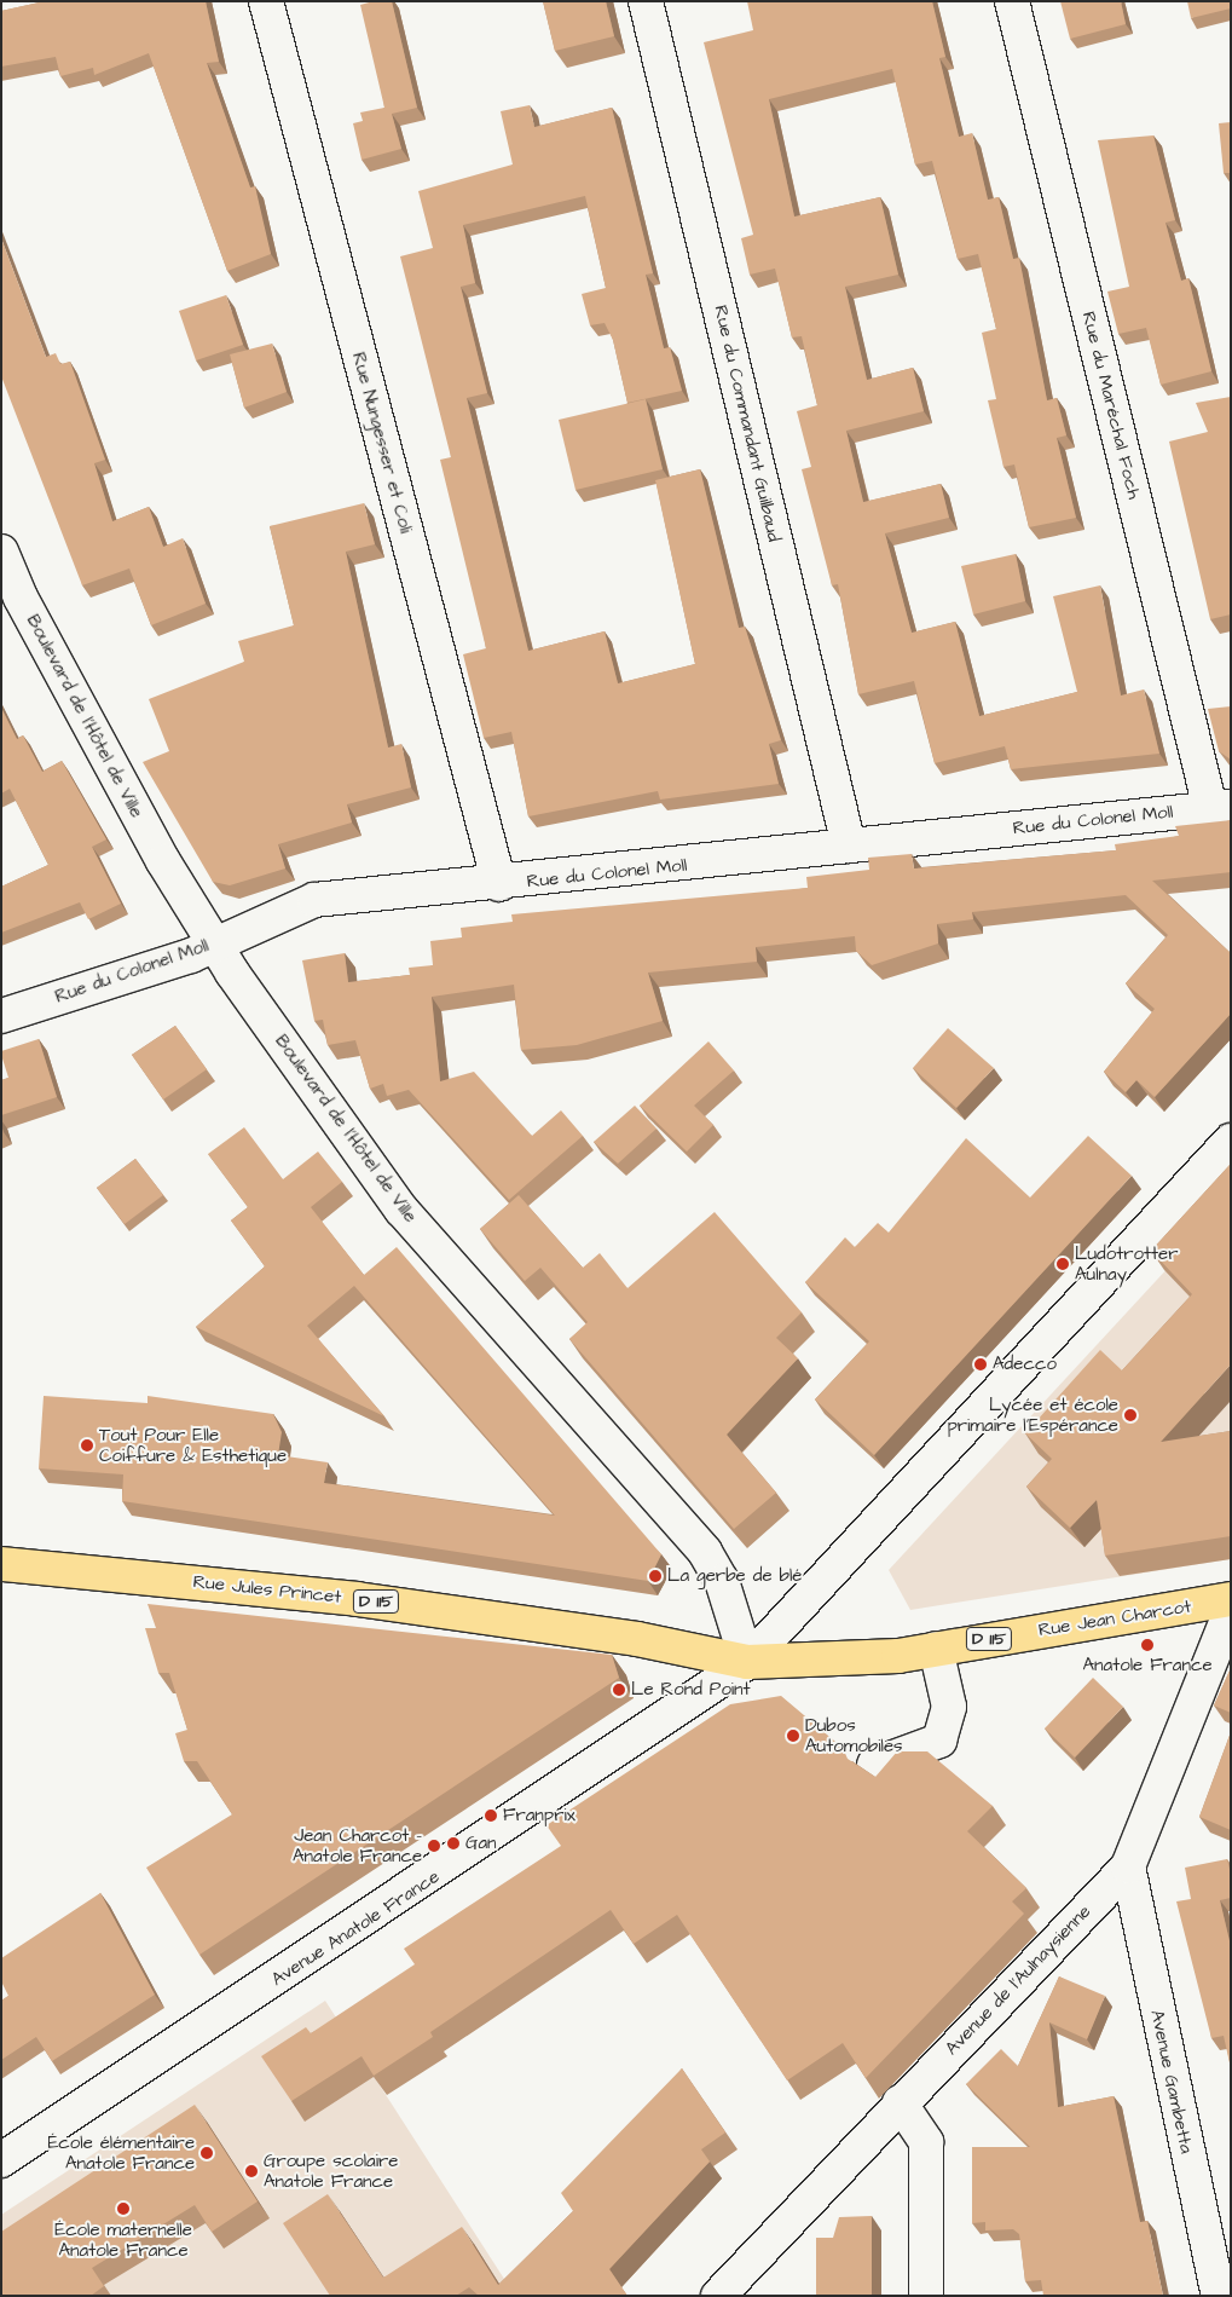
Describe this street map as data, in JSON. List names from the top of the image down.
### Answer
{
  "streets": {
    "main road": ["Rue Jules Princet", "D 115", "Rue Jean Charcot"],
    "street": [
      "Rue du Maréchal Foch",
      "Rue du Commandant Guilbaud",
      "Rue Nungesser et Coli",
      "Boulevard de l'Hôtel de Ville",
      "Rue du Colonel Moll",
      "Avenue Anatole France",
      "Avenue de l'Aulnaysienne",
      "Avenue Gambetta"
    ]
  },
  "crossings": [
    ["Rue du Maréchal Foch", "Rue du Colonel Moll"],
    ["Rue du Commandant Guilbaud", "Rue du Colonel Moll"],
    ["Rue Nungesser et Coli", "Rue du Colonel Moll"],
    ["Boulevard de l'Hôtel de Ville", "Rue du Colonel Moll"],
    ["Boulevard de l'Hôtel de Ville", "Rue Jules Princet"],
    ["Boulevard de l'Hôtel de Ville", "Rue Jean Charcot"],
    ["Boulevard de l'Hôtel de Ville", "Avenue Anatole France"],
    ["Rue Jules Princet", "Rue Jean Charcot"],
    ["Rue Jules Princet", "Avenue Anatole France"],
    ["Rue Jean Charcot", "Avenue Anatole France"],
    ["Avenue de l'Aulnaysienne", "Avenue Gambetta"]
  ],
  "places": [
    "Ludotrotter Aulnay",
    "Adecco",
    "Lycée et école primaire l'Espérance",
    "Tout Pour Elle Coiffure & Esthetique",
    "La gerbe de blé",
    "Anatole France",
    "Le Rond Point",
    "Dubos Automobiles",
    "Franprix",
    "Gan",
    "Jean Charcot - Anatole France",
    "École élémentaire Anatole France",
    "Groupe scolaire Anatole France",
    "École maternelle Anatole France"
  ]
}
